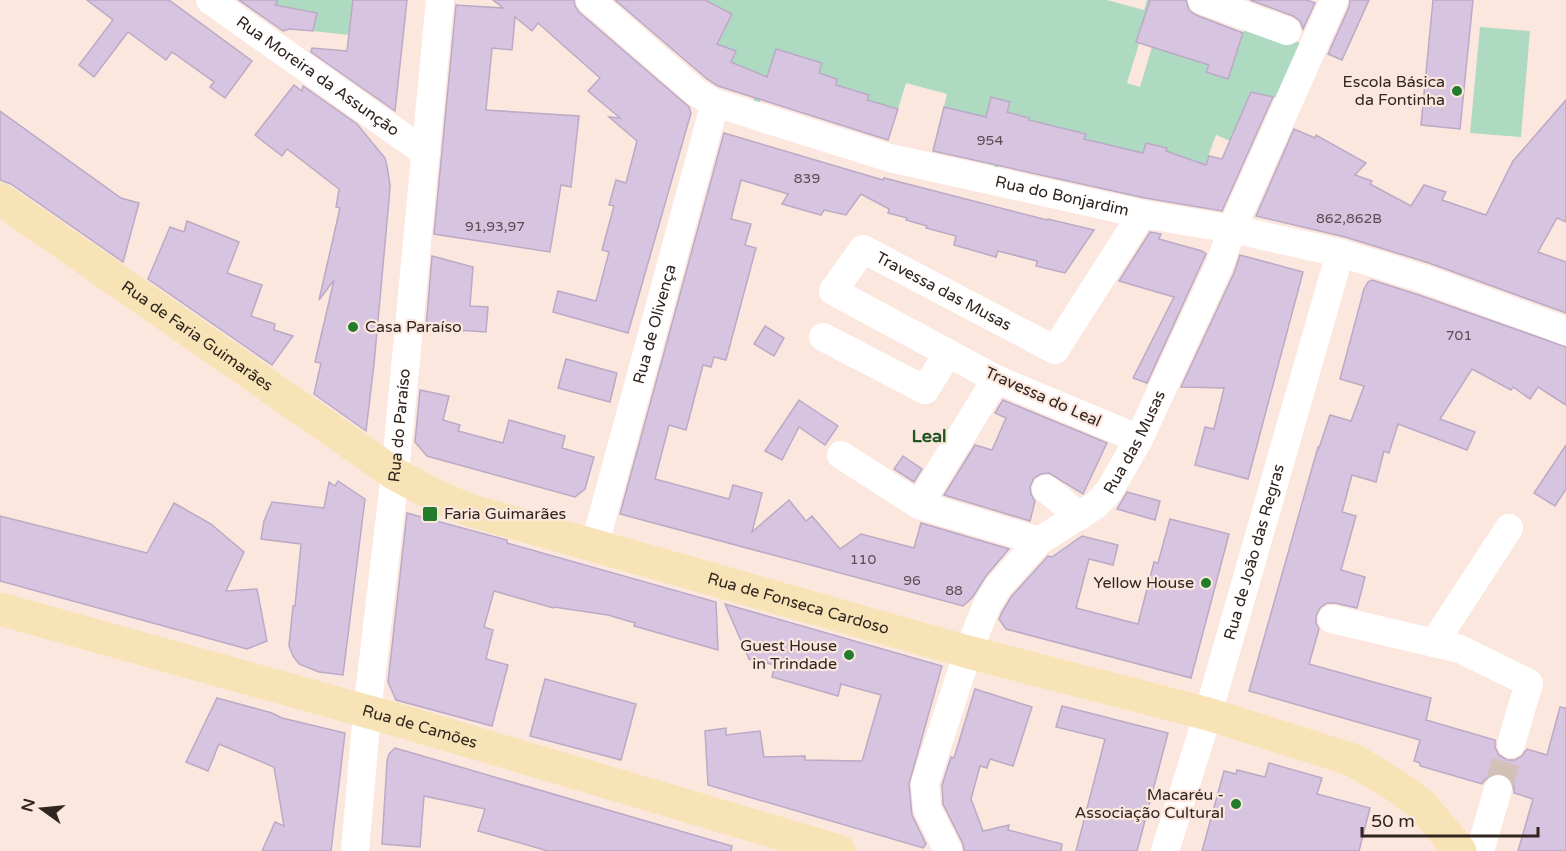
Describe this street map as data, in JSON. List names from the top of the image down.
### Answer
{
  "streets": {
    "main road": ["Rua de Faria Guimarães", "Rua de Fonseca Cardoso", "Rua de Camões"],
    "street": [
      "Rua Moreira da Assunção",
      "Rua do Bonjardim",
      "Travessa das Musas",
      "Rua de Olivença",
      "Travessa do Leal",
      "Rua do Paraíso",
      "Rua das Musas",
      "Rua de João das Regras"
    ]
  },
  "crossings": [
    ["Rua Moreira da Assunção", "Rua do Paraíso"],
    ["Rua do Bonjardim", "Travessa das Musas"],
    ["Rua do Bonjardim", "Rua de Olivença"],
    ["Rua do Bonjardim", "Rua das Musas"],
    ["Rua do Bonjardim", "Rua de João das Regras"],
    ["Travessa das Musas", "Travessa do Leal"],
    ["Rua de Olivença", "Rua de Fonseca Cardoso"],
    ["Rua de Faria Guimarães", "Rua do Paraíso"],
    ["Rua de Faria Guimarães", "Rua de Fonseca Cardoso"],
    ["Travessa do Leal", "Rua das Musas"],
    ["Rua do Paraíso", "Rua de Fonseca Cardoso"],
    ["Rua do Paraíso", "Rua de Camões"],
    ["Rua das Musas", "Rua de Fonseca Cardoso"],
    ["Rua de João das Regras", "Rua de Fonseca Cardoso"]
  ],
  "districts": ["Leal"],
  "places": {
    "other": [
      "Escola Básica da Fontinha",
      "Casa Paraíso",
      "Yellow House",
      "Guest House in Trindade",
      "Macaréu - Associação Cultural"
    ],
    "transit": ["Faria Guimarães"]
  },
  "house_numbers": [
    "954",
    "839",
    "862,862B",
    "91,93,97",
    "701",
    "110",
    "96",
    "88"
  ],
  "scale_bar": "50 m",
  "north": "left"
}
